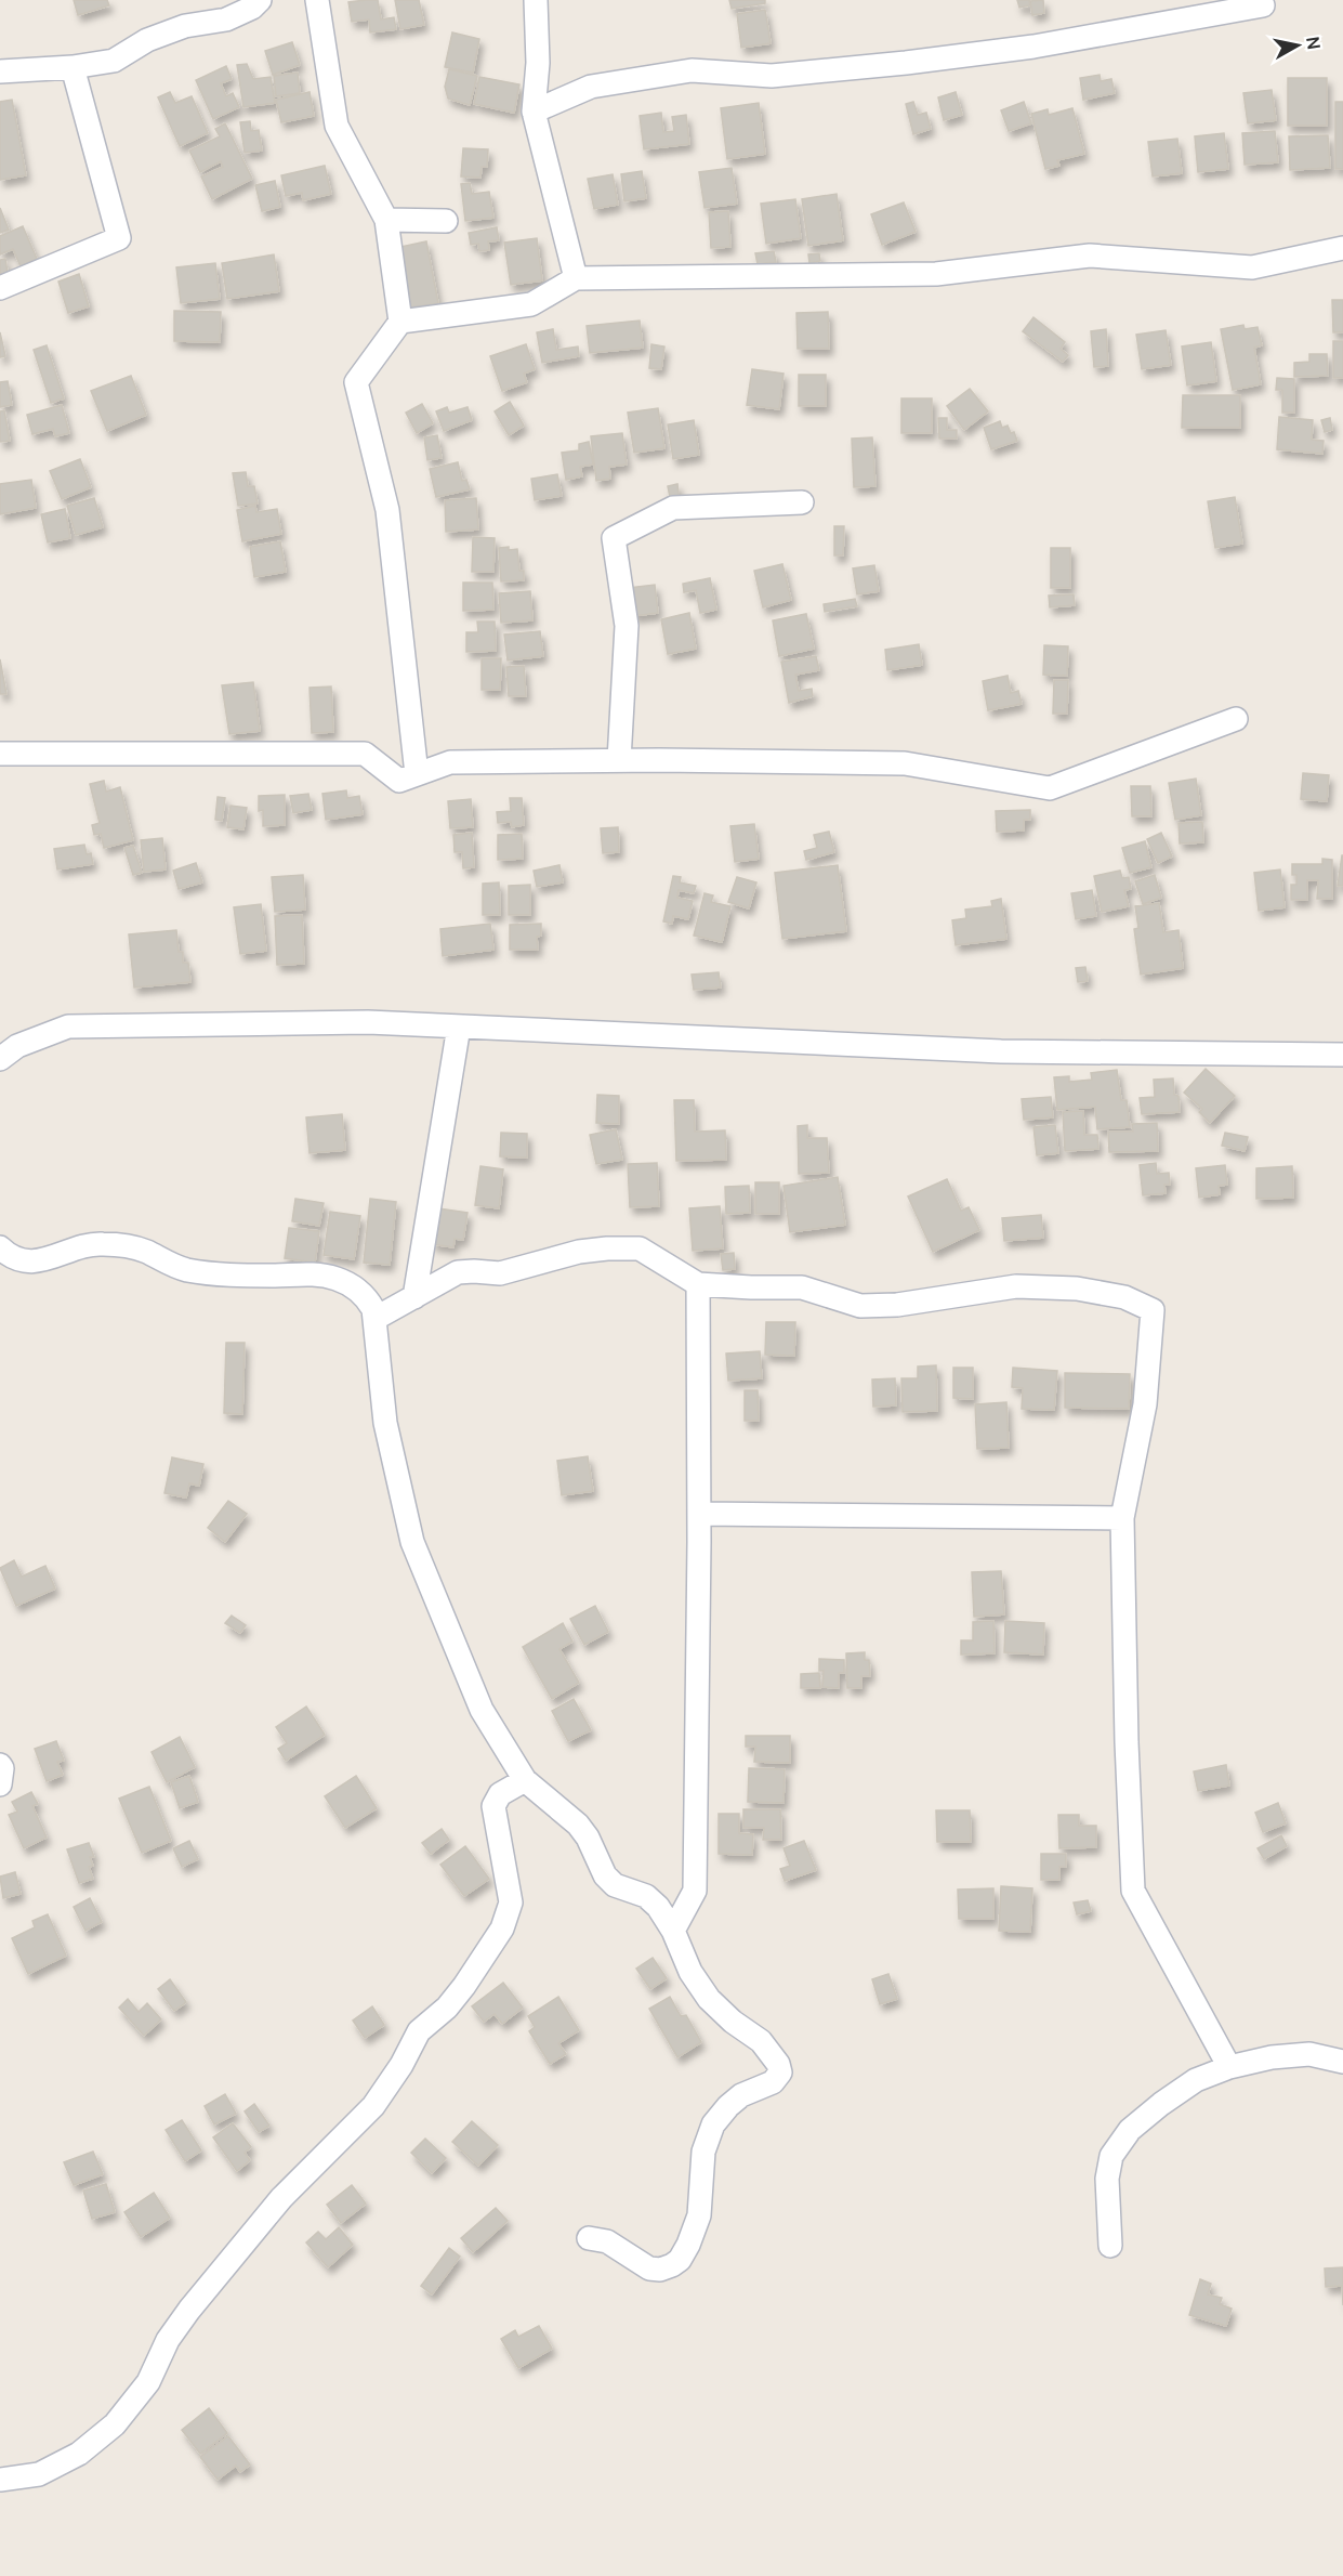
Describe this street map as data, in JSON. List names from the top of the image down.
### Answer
{
  "north": "right"
}
